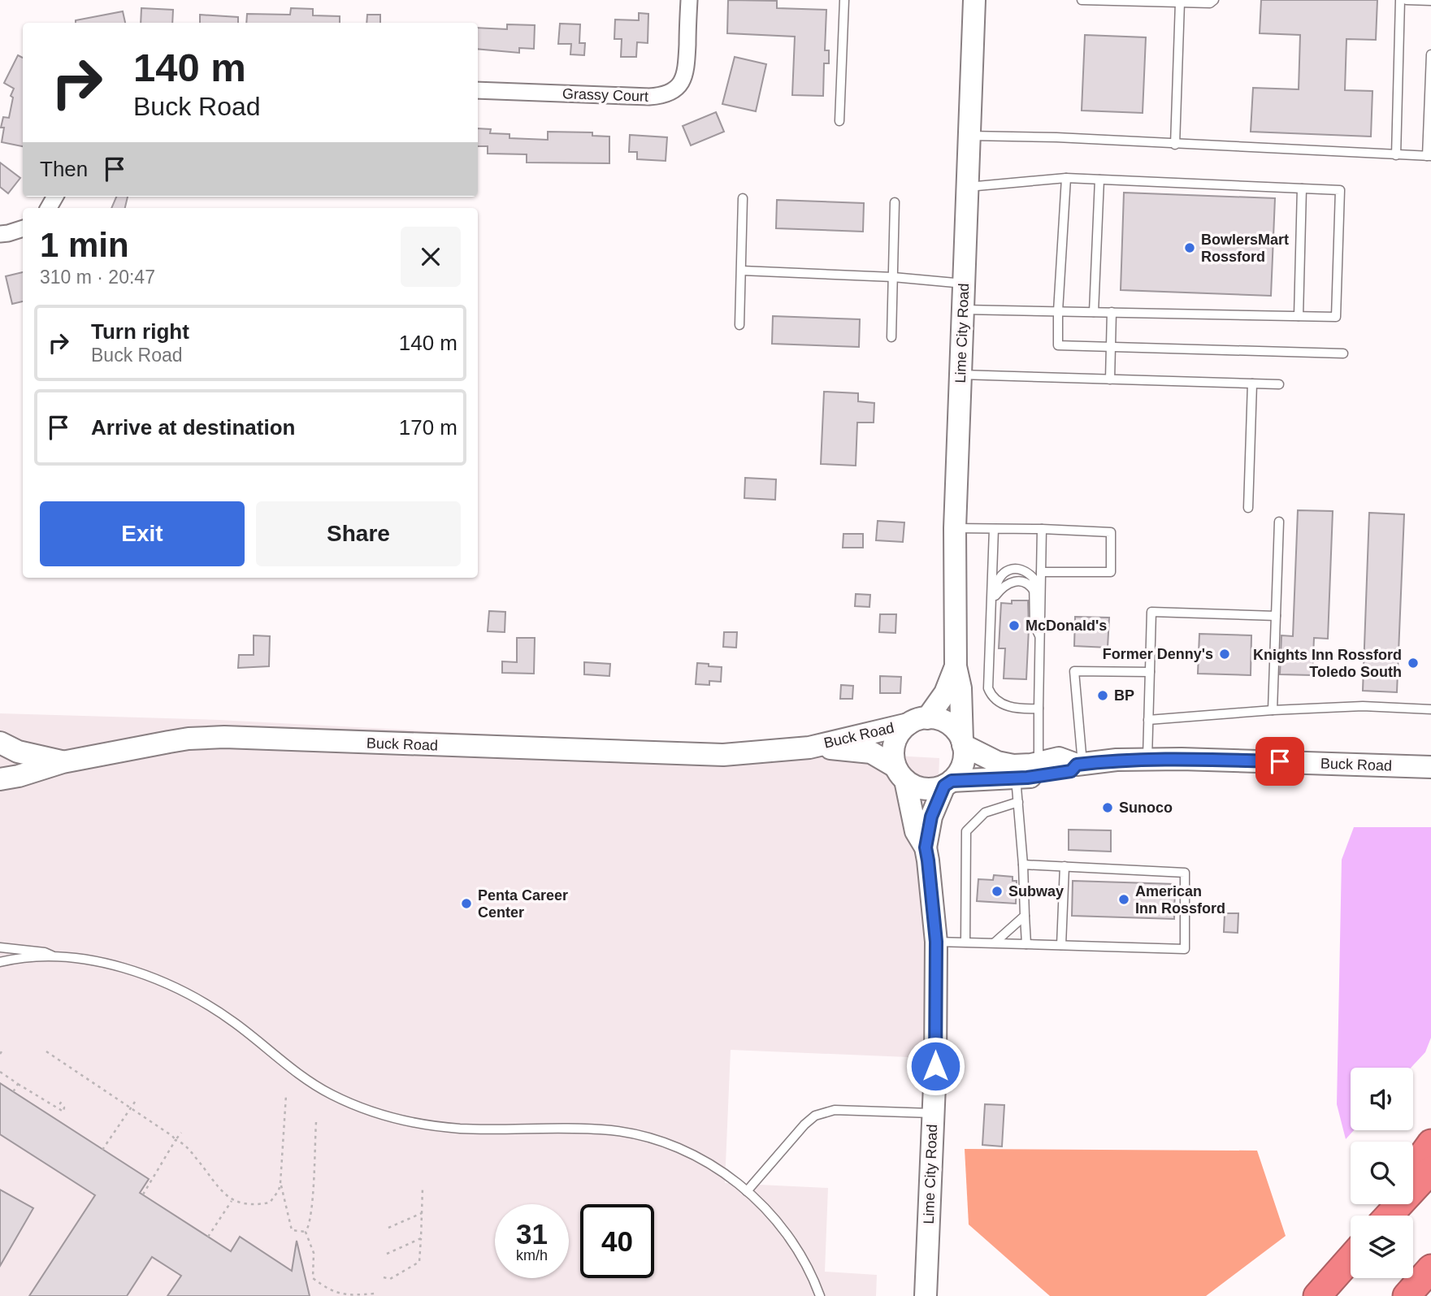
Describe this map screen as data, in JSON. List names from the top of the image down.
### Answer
{
  "streets": {
    "street": ["Grassy Court", "Lime City Road", "Buck Road"]
  },
  "crossings": [
    ["Lime City Road", "Buck Road"]
  ],
  "places": [
    "BowlersMart Rossford",
    "McDonald's",
    "Former Denny's",
    "Knights Inn Rossford Toledo South",
    "BP",
    "Sunoco",
    "Subway",
    "American Inn Rossford",
    "Penta Career Center"
  ],
  "page": {
    "turn": ["140 m", "Buck Road"],
    "then": "Then",
    "heading": ["1 min", "310 m · 20:47"],
    "list": [
      {
        "name": "Turn right",
        "note": "Buck Road",
        "value": "140 m"
      },
      {
        "name": "Arrive at destination",
        "value": "170 m"
      }
    ],
    "buttons": ["Exit", "Share"],
    "speed": "31 km/h",
    "limit": "40"
  }
}
